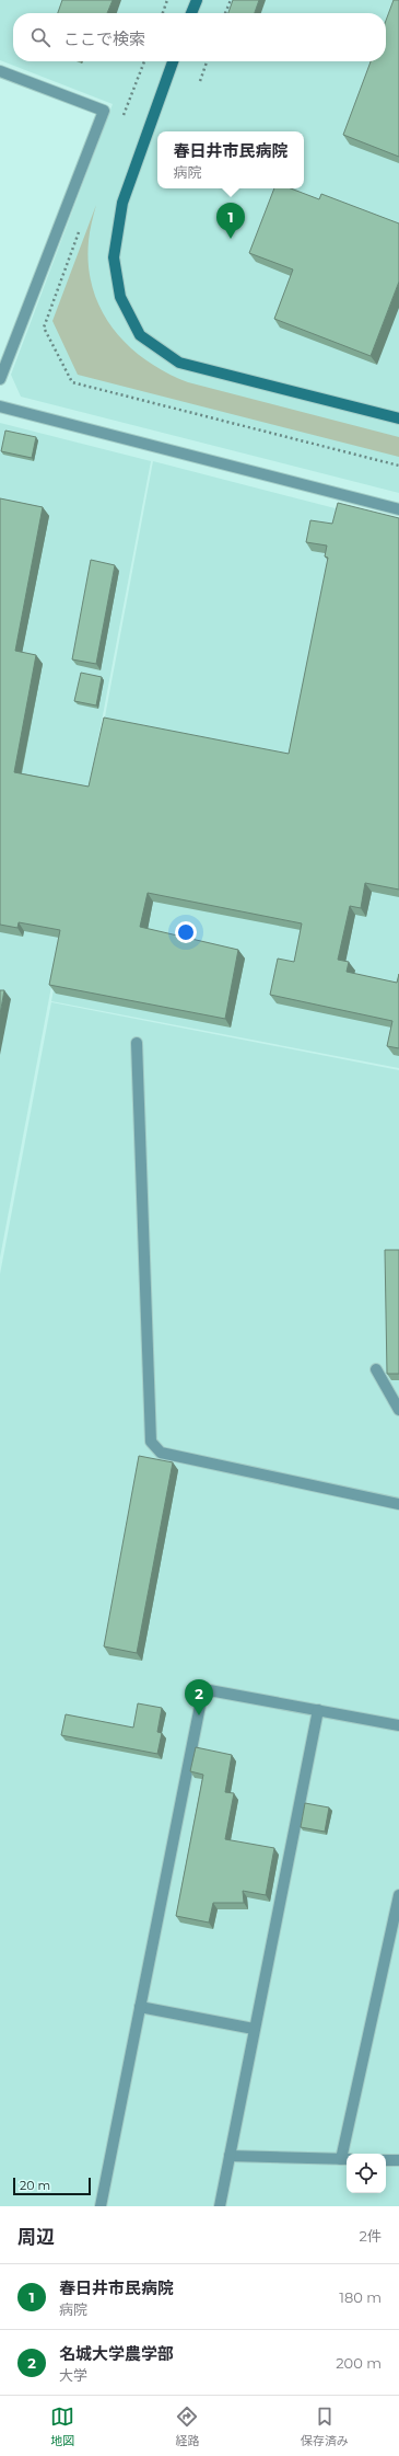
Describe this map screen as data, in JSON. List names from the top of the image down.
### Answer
{
  "scale_bar": "20 m",
  "page": {
    "search": "ここで検索",
    "popup": ["春日井市民病院", "病院"],
    "pins": ["1", "2"],
    "scale": "20 m",
    "heading": ["周辺", "2件"],
    "list": [
      {
        "mark": "1",
        "name": "春日井市民病院",
        "note": "病院",
        "value": "180 m"
      },
      {
        "mark": "2",
        "name": "名城大学農学部",
        "note": "大学",
        "value": "200 m"
      }
    ],
    "nav": ["地図", "経路", "保存済み"]
  }
}
